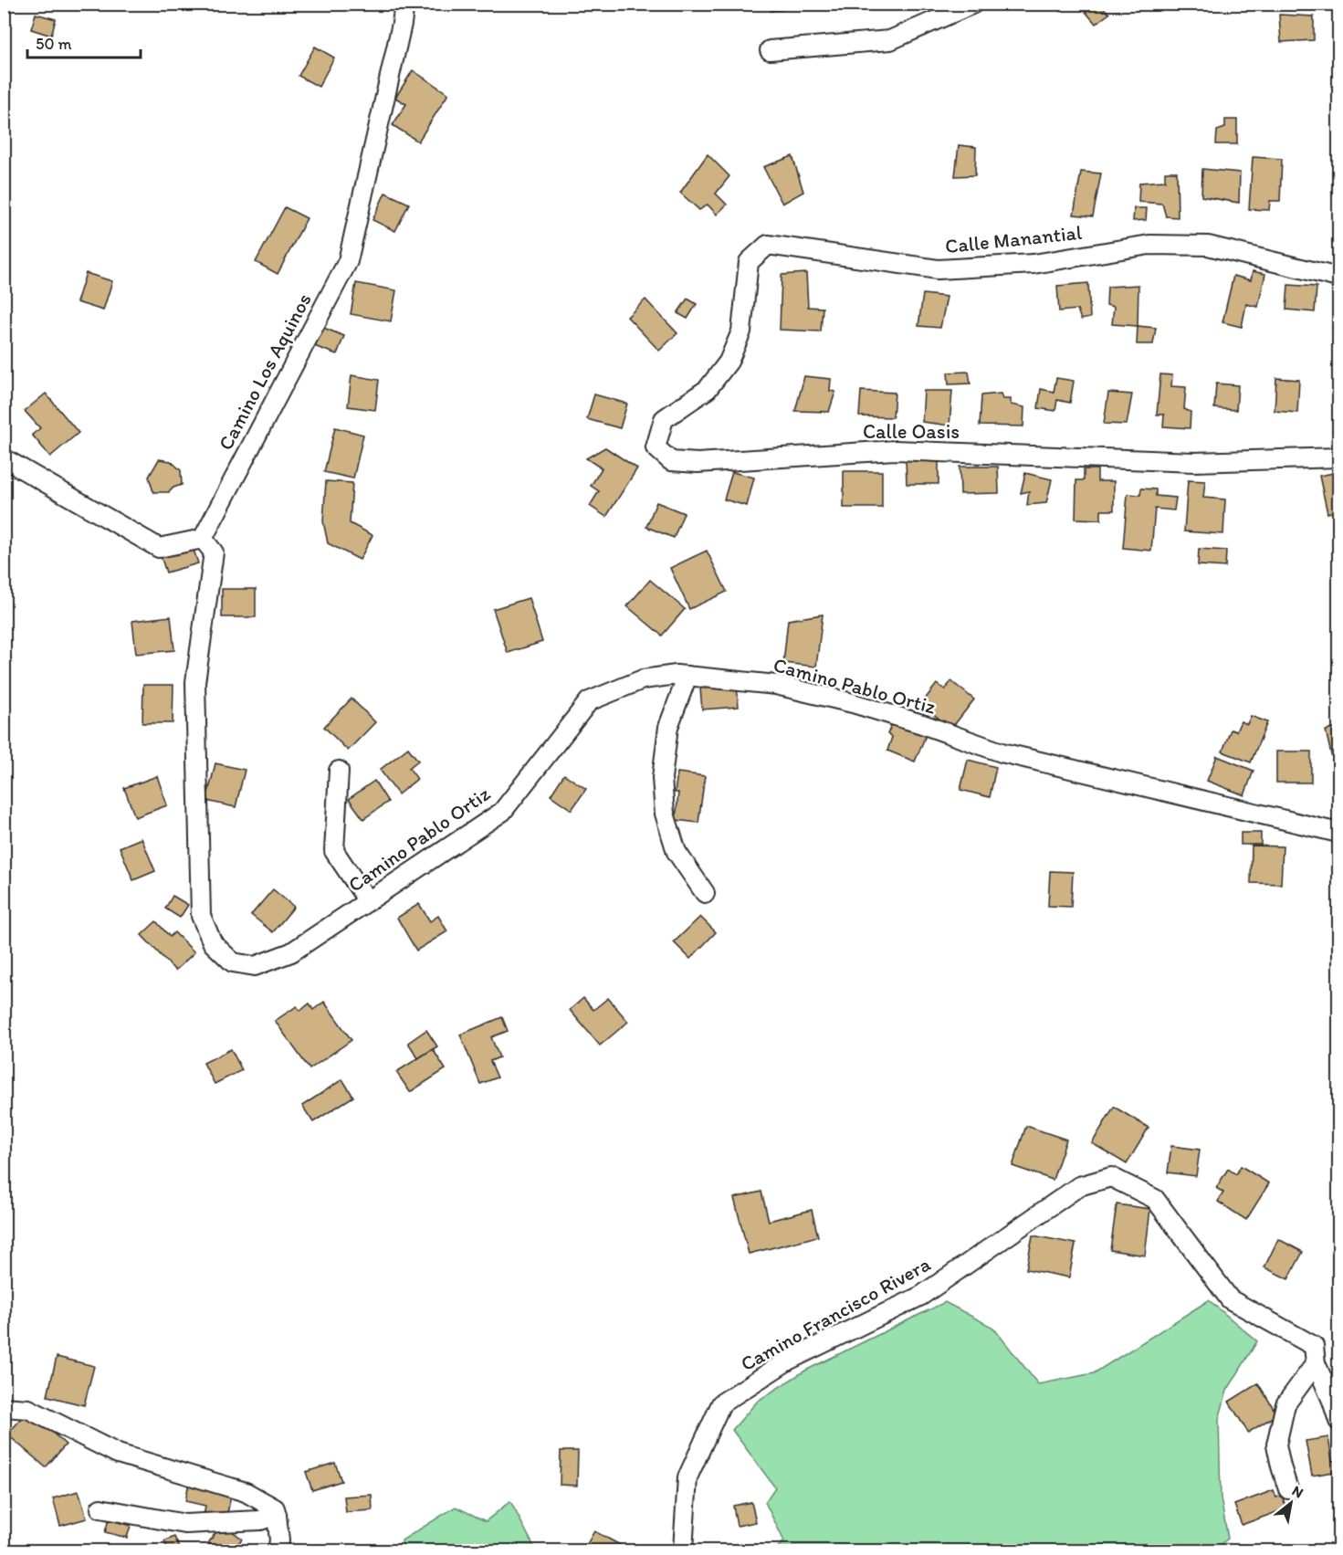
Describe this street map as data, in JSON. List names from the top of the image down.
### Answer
{
  "streets": {
    "street": [
      "Calle Manantial",
      "Camino Los Aquinos",
      "Calle Oasis",
      "Camino Pablo Ortiz",
      "Camino Francisco Rivera"
    ]
  },
  "crossings": [
    ["Calle Manantial", "Calle Oasis"],
    ["Camino Los Aquinos", "Camino Pablo Ortiz"]
  ],
  "scale_bar": "50 m",
  "north": "top right"
}
